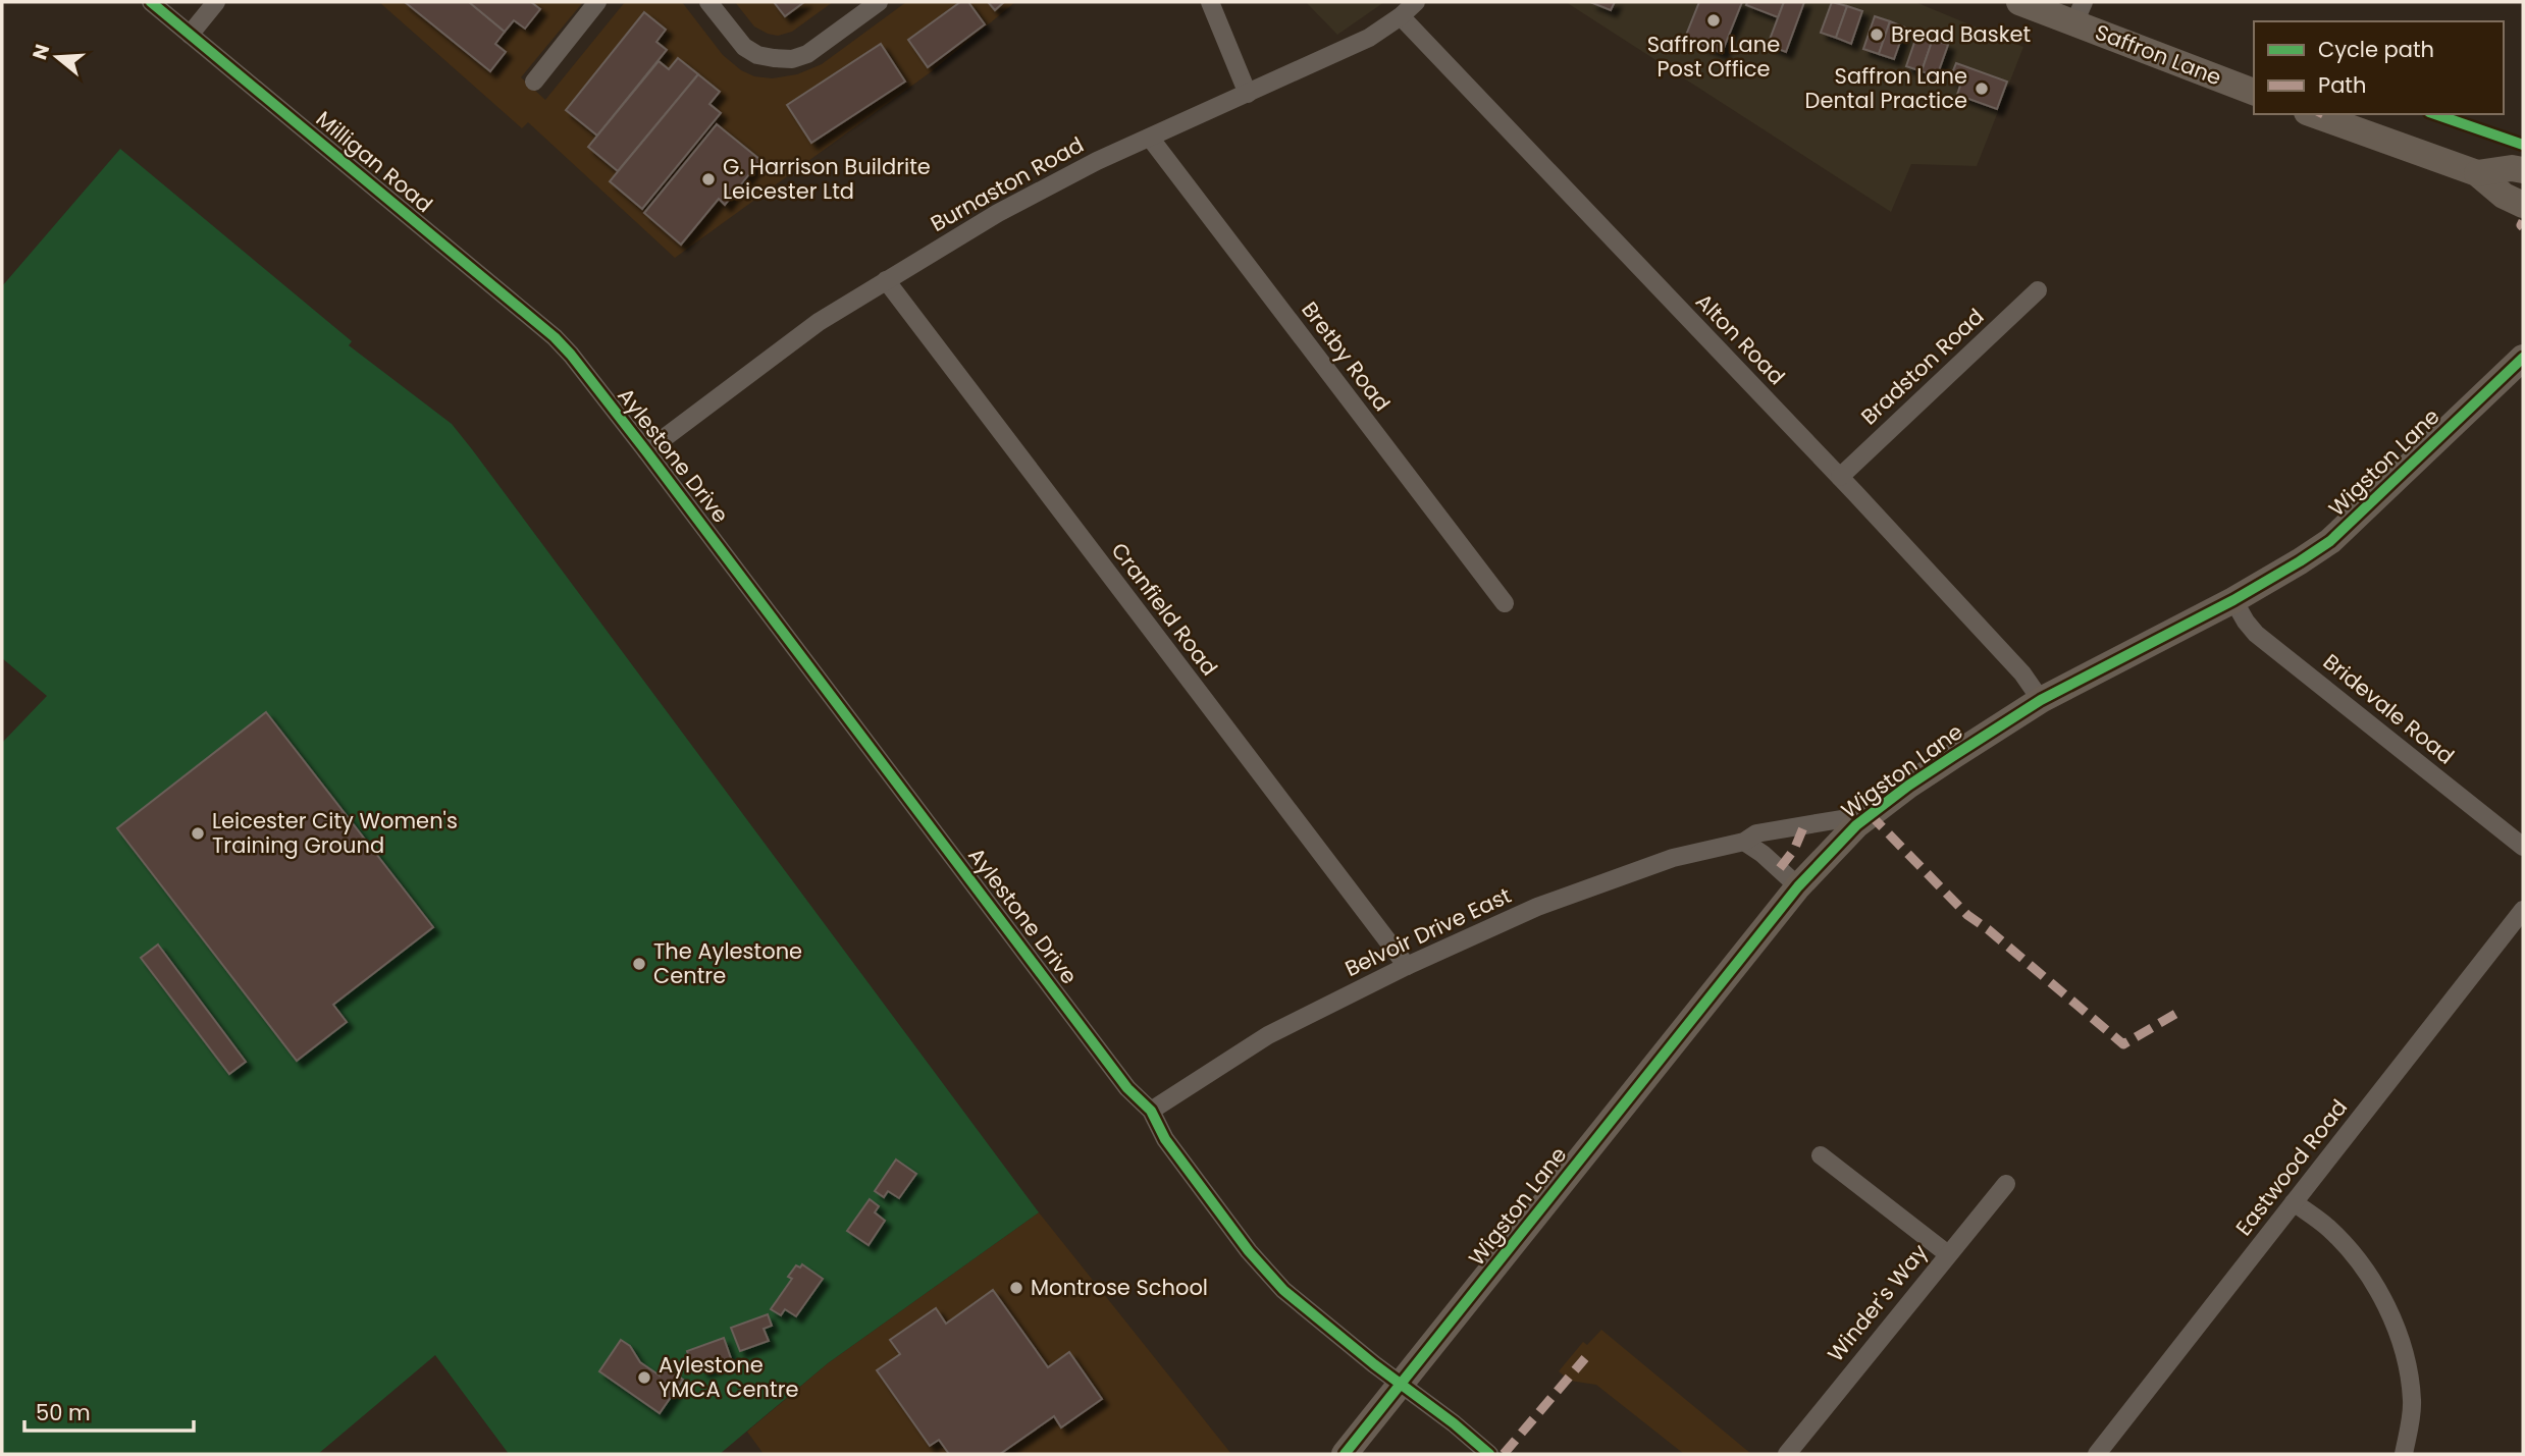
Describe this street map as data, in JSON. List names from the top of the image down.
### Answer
{
  "streets": {
    "street": [
      "Saffron Lane",
      "Milligan Road",
      "Burnaston Road",
      "Alton Road",
      "Bretby Road",
      "Bradston Road",
      "Aylestone Drive",
      "Wigston Lane",
      "Cranfield Road",
      "Bridevale Road",
      "Belvoir Drive East",
      "Eastwood Road",
      "Winder's Way"
    ]
  },
  "crossings": [
    ["Milligan Road", "Aylestone Drive"],
    ["Burnaston Road", "Alton Road"],
    ["Burnaston Road", "Bretby Road"],
    ["Burnaston Road", "Aylestone Drive"],
    ["Burnaston Road", "Cranfield Road"],
    ["Alton Road", "Bradston Road"],
    ["Alton Road", "Wigston Lane"],
    ["Aylestone Drive", "Wigston Lane"],
    ["Aylestone Drive", "Belvoir Drive East"],
    ["Wigston Lane", "Bridevale Road"],
    ["Wigston Lane", "Belvoir Drive East"],
    ["Cranfield Road", "Belvoir Drive East"]
  ],
  "places": [
    "Saffron Lane Post Office",
    "Bread Basket",
    "Saffron Lane Dental Practice",
    "G. Harrison Buildrite Leicester Ltd",
    "Leicester City Women's Training Ground",
    "The Aylestone Centre",
    "Montrose School",
    "Aylestone YMCA Centre"
  ],
  "legend": ["Cycle path", "Path"],
  "scale_bar": "50 m",
  "north": "left"
}
